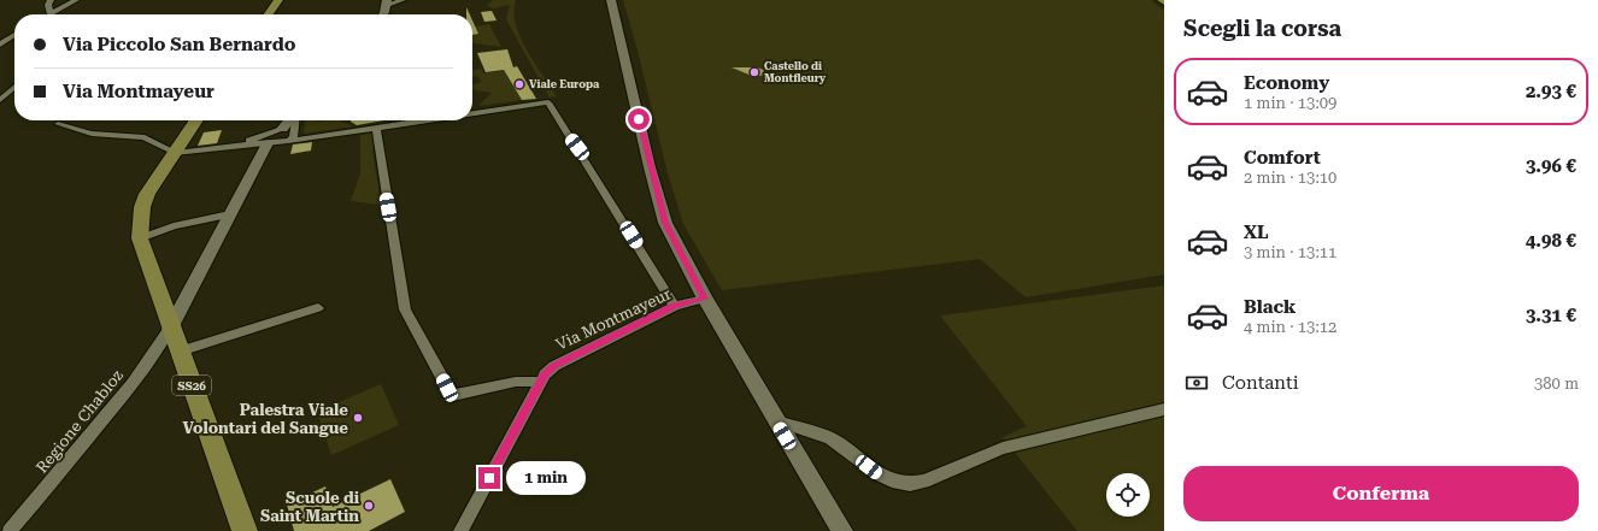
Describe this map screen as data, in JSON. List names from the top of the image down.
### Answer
{
  "streets": {
    "main road": ["SS26"],
    "street": ["Via Montmayeur", "Regione Chabloz"]
  },
  "crossings": [
    ["SS26", "Regione Chabloz"]
  ],
  "places": [
    "Castello di Montfleury",
    "Viale Europa",
    "Palestra Viale Volontari del Sangue",
    "Scuole di Saint Martin"
  ],
  "page": {
    "heading": "Scegli la corsa",
    "banner": ["Via Piccolo San Bernardo", "Via Montmayeur"],
    "list": [
      {
        "name": "Economy",
        "note": "1 min · 13:09",
        "value": "2.93 €"
      },
      {
        "name": "Comfort",
        "note": "2 min · 13:10",
        "value": "3.96 €"
      },
      {
        "name": "XL",
        "note": "3 min · 13:11",
        "value": "4.98 €"
      },
      {
        "name": "Black",
        "note": "4 min · 13:12",
        "value": "3.31 €"
      }
    ],
    "pay": ["Contanti", "380 m"],
    "buttons": "Conferma",
    "bubble": "1 min"
  }
}
